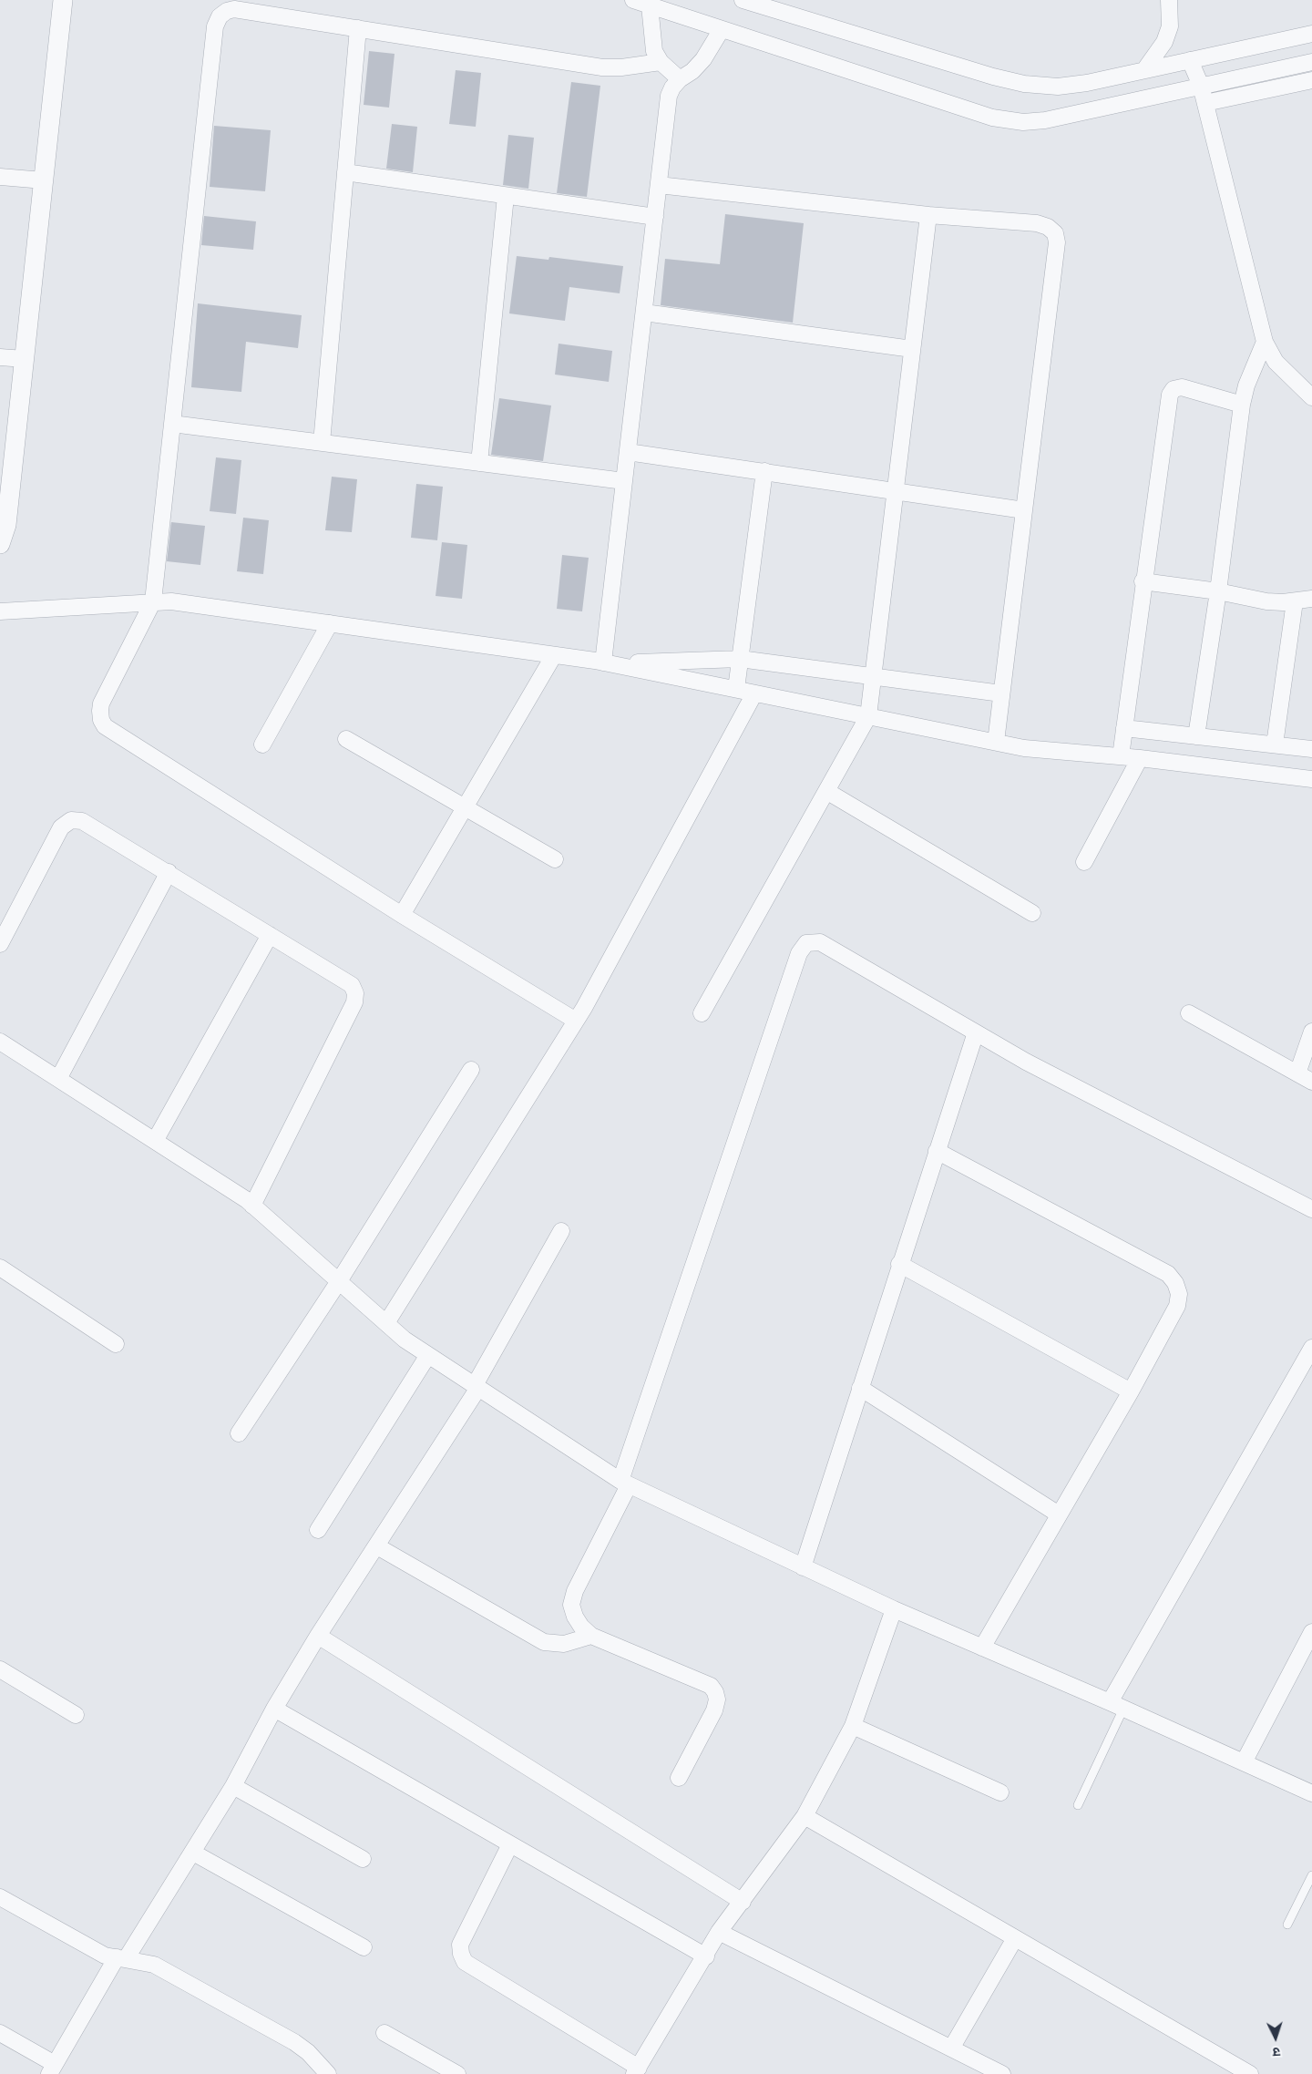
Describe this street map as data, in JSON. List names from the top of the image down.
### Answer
{
  "north": "bottom"
}
